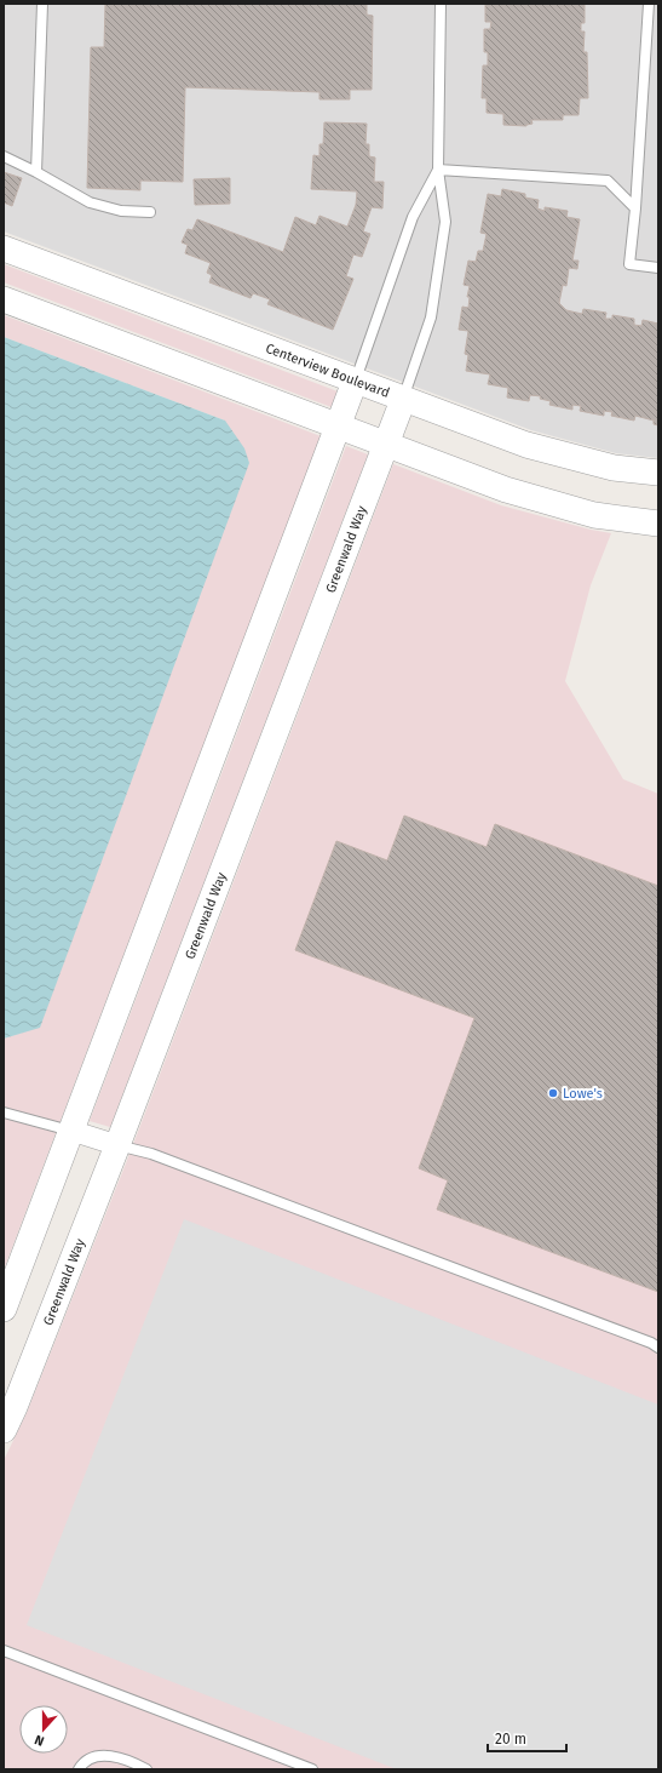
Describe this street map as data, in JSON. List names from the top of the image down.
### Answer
{
  "streets": {
    "street": ["Centerview Boulevard", "Greenwald Way"]
  },
  "crossings": [
    ["Centerview Boulevard", "Greenwald Way"]
  ],
  "places": ["Lowe's"],
  "scale_bar": "20 m",
  "north": "bottom"
}
